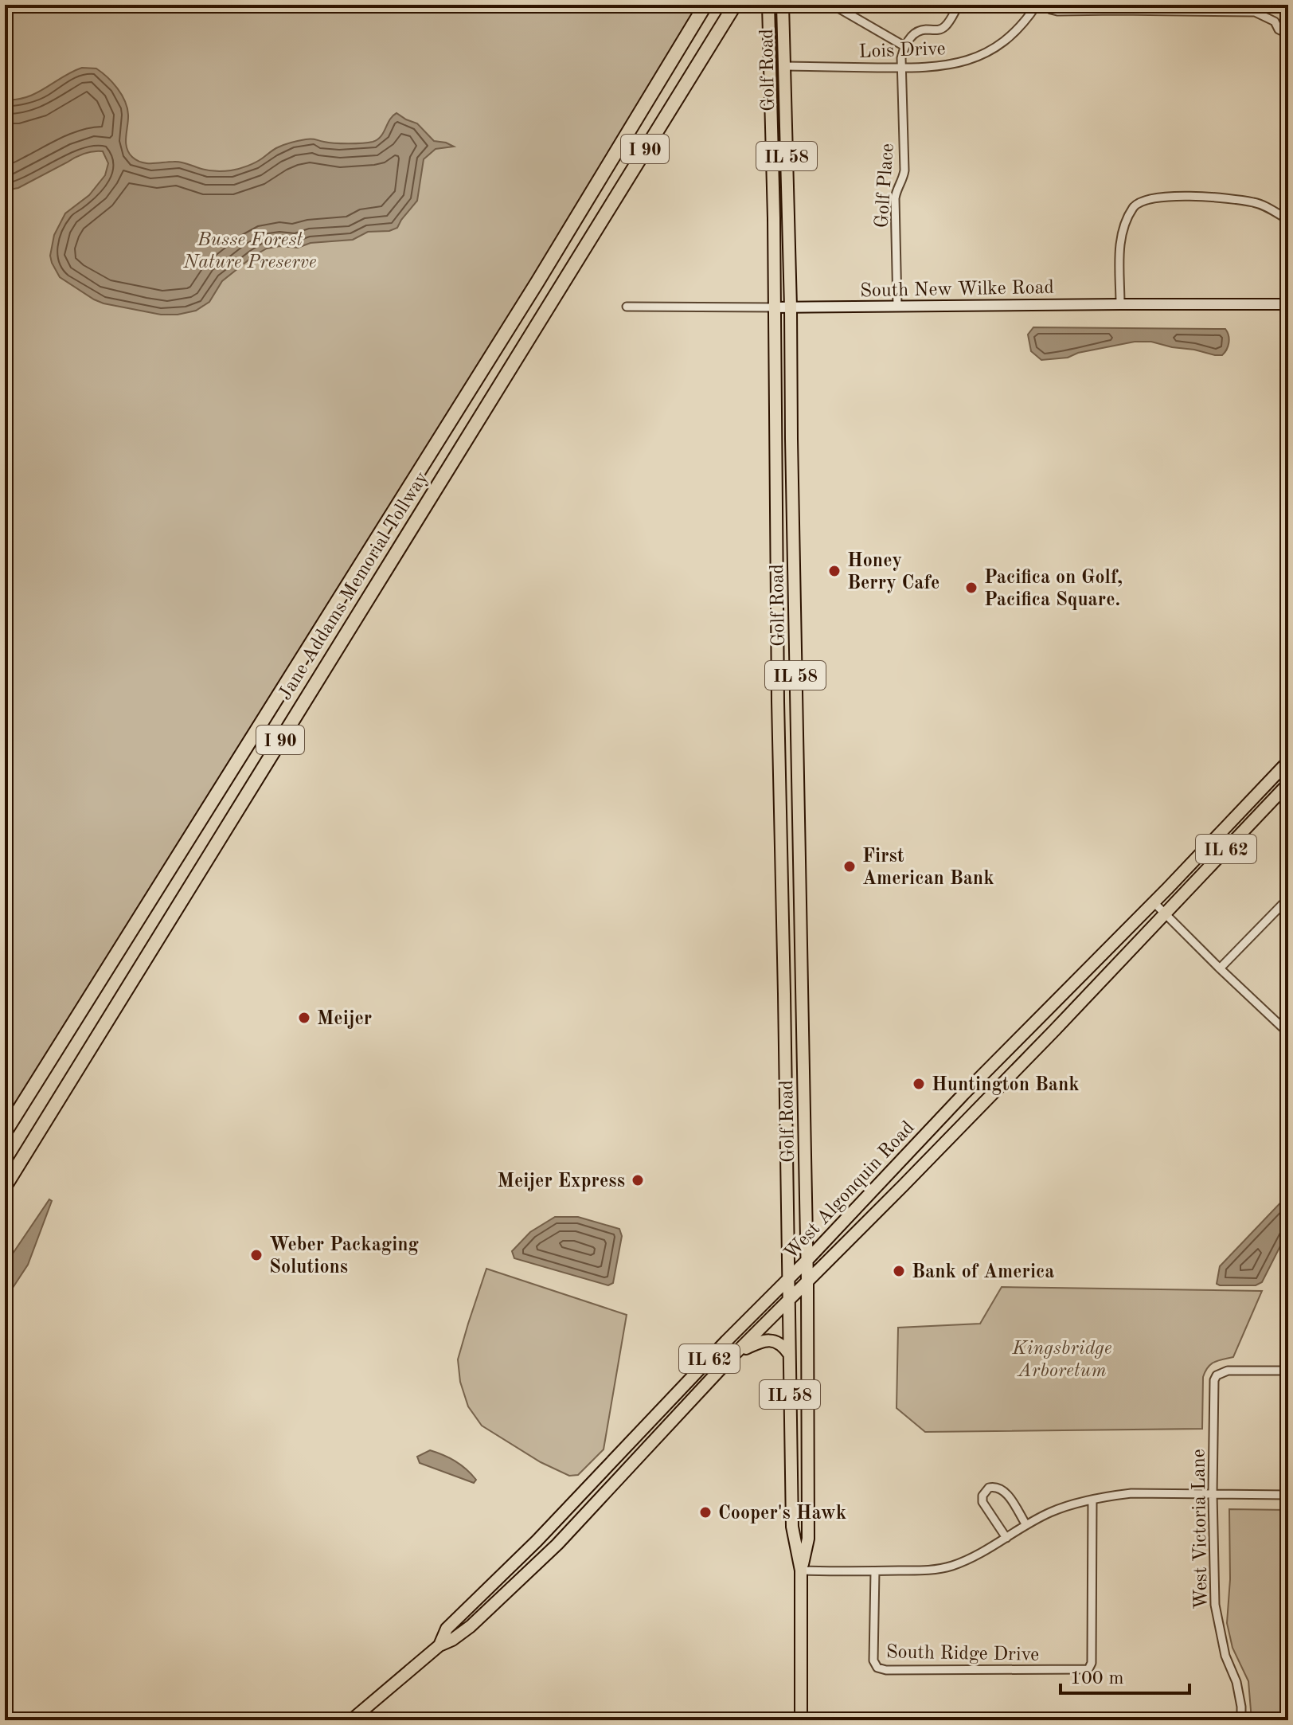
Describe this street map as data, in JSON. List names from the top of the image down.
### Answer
{
  "streets": {
    "highway": ["I 90", "Jane Addams Memorial Tollway"],
    "main road": [
      "Golf Road",
      "IL 58",
      "South New Wilke Road",
      "IL 62",
      "West Algonquin Road"
    ],
    "street": [
      "Lois Drive",
      "Golf Place",
      "West Victoria Lane",
      "South Ridge Drive"
    ]
  },
  "crossings": [
    ["Lois Drive", "Golf Road"],
    ["Lois Drive", "Golf Place"],
    ["Golf Road", "IL 58"],
    ["Golf Road", "South New Wilke Road"],
    ["Golf Road", "West Algonquin Road"],
    ["IL 58", "West Algonquin Road"],
    ["Golf Place", "South New Wilke Road"]
  ],
  "parks": ["Busse Forest Nature Preserve", "Kingsbridge Arboretum"],
  "places": [
    "Honey Berry Cafe",
    "Pacifica on Golf, Pacifica Square.",
    "First American Bank",
    "Meijer",
    "Huntington Bank",
    "Meijer Express",
    "Weber Packaging Solutions",
    "Bank of America",
    "Cooper's Hawk"
  ],
  "scale_bar": "100 m"
}
